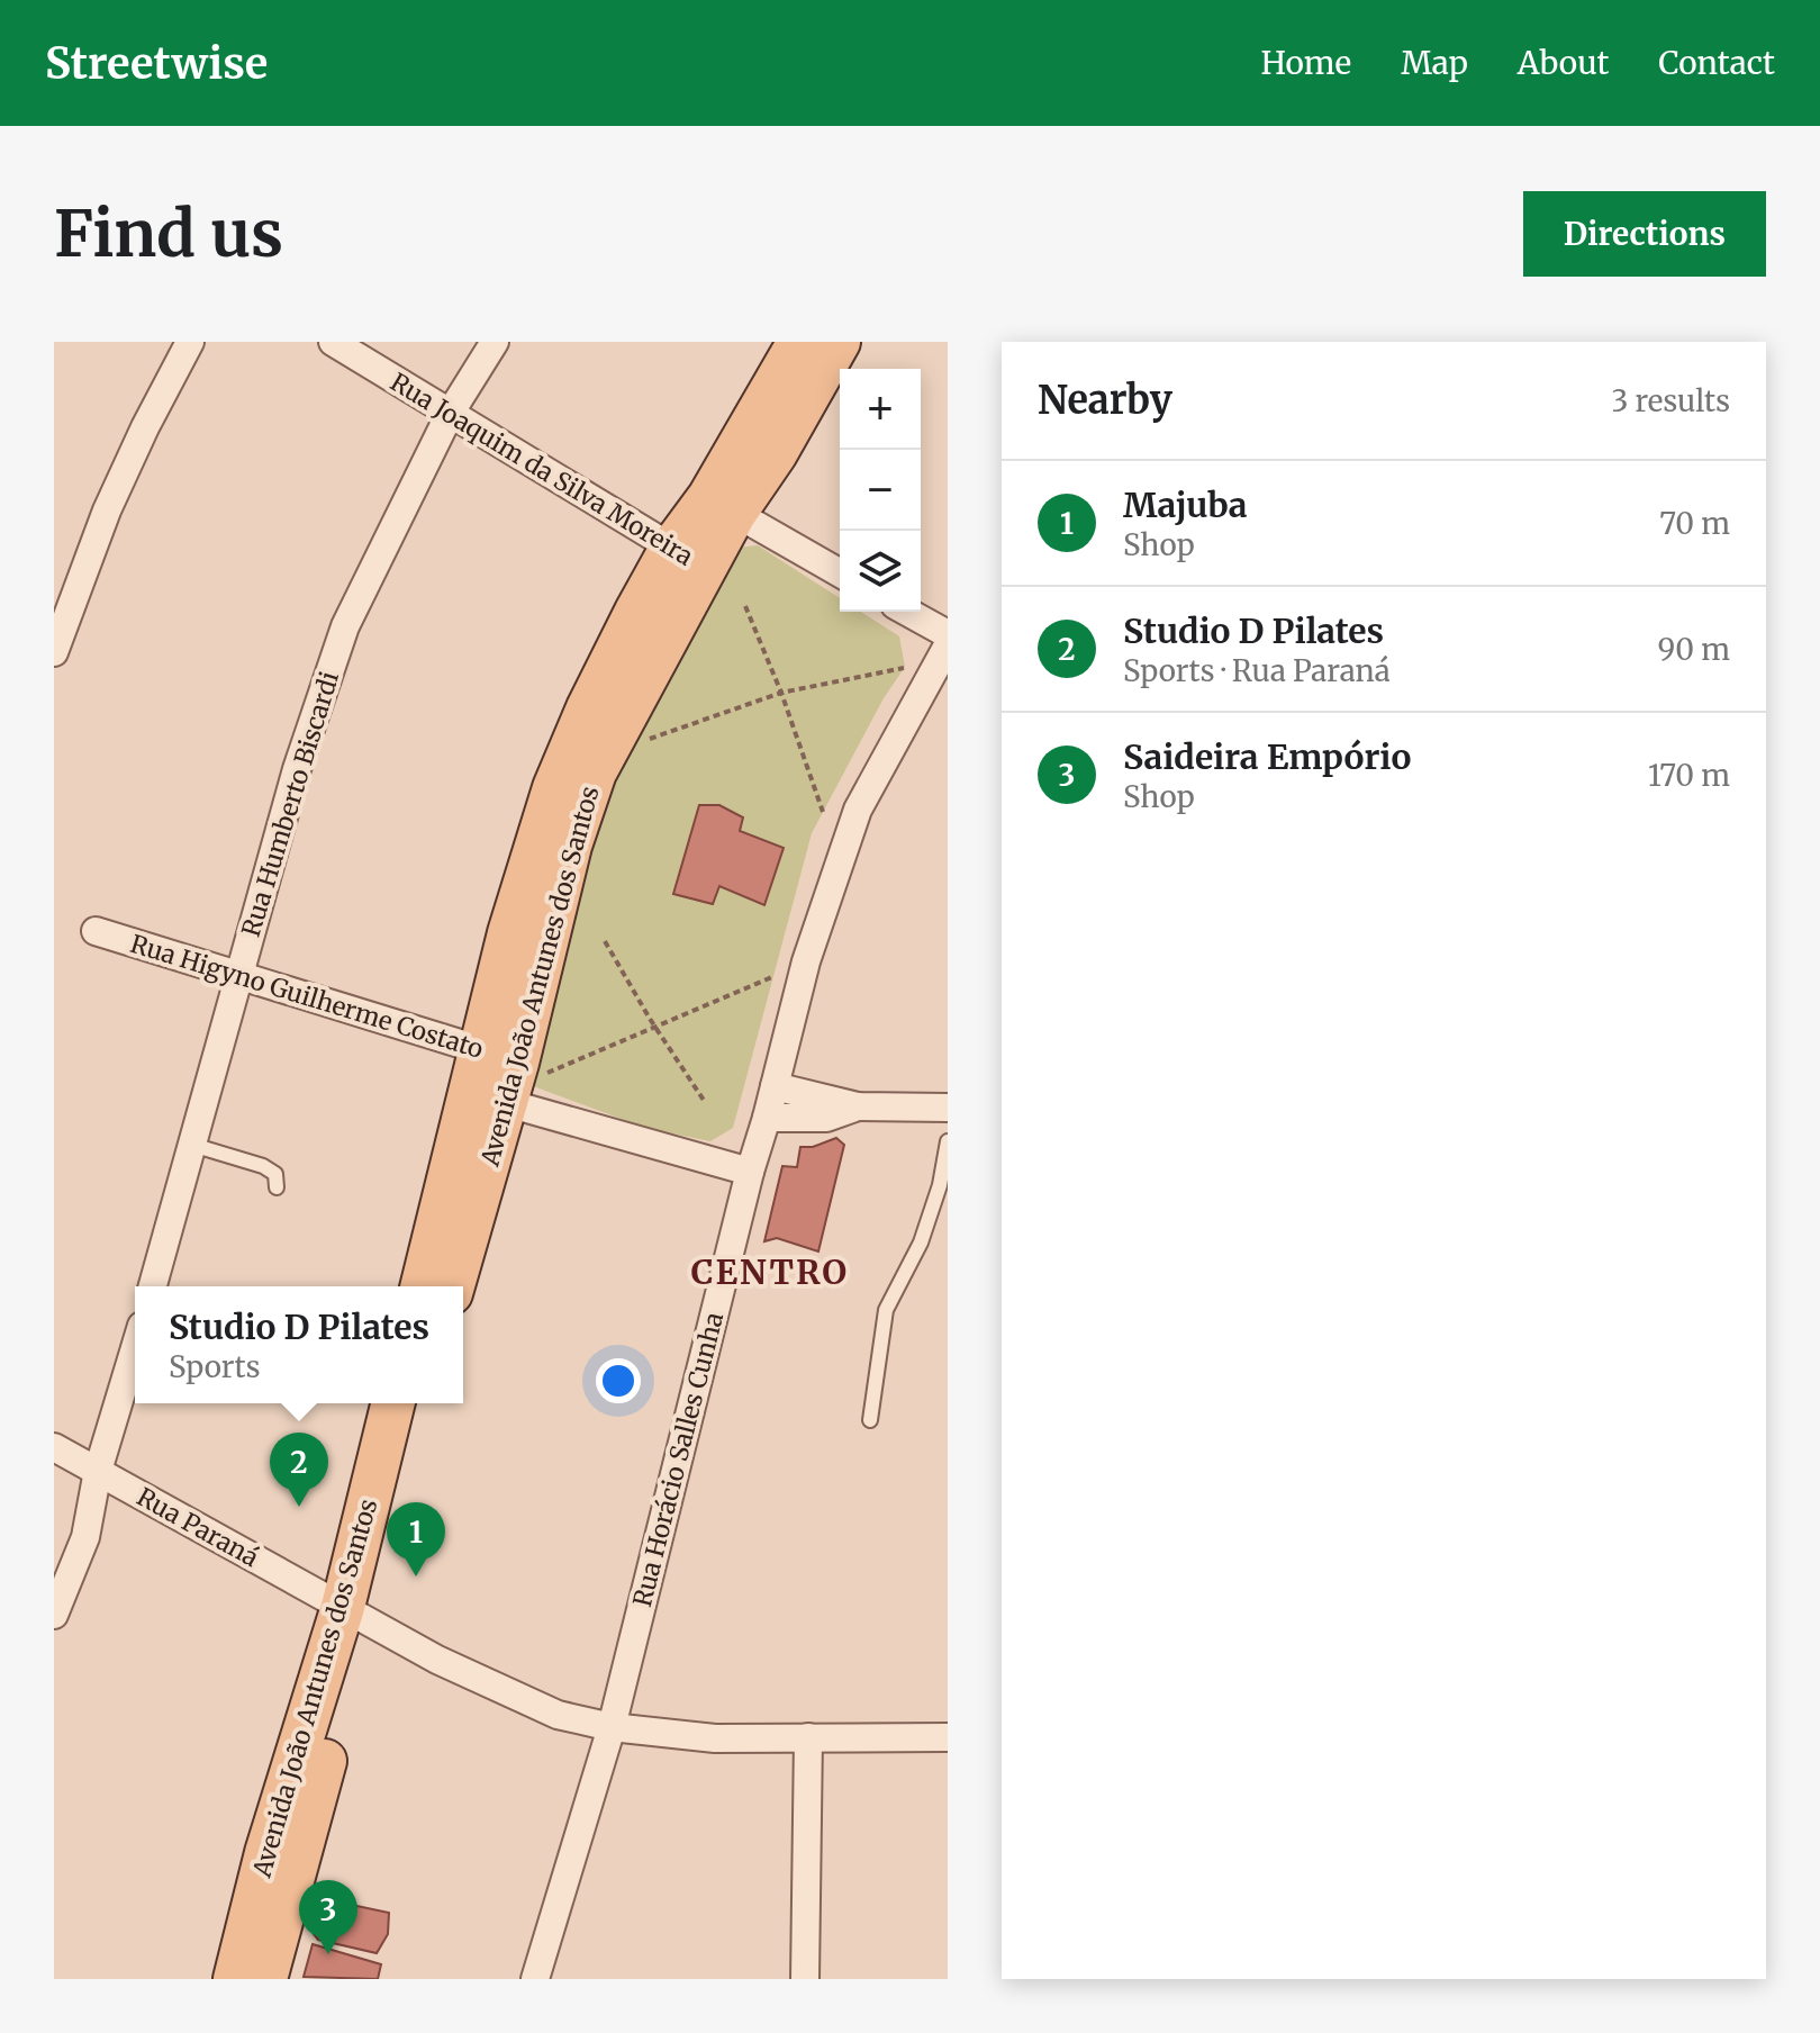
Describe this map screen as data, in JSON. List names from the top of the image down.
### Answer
{
  "streets": {
    "main road": ["Avenida João Antunes dos Santos"],
    "street": [
      "Rua Joaquim da Silva Moreira",
      "Rua Humberto Biscardi",
      "Rua Higyno Guilherme Costato",
      "Rua Horácio Salles Cunha",
      "Rua Paraná"
    ]
  },
  "crossings": [
    ["Rua Joaquim da Silva Moreira", "Rua Humberto Biscardi"],
    ["Rua Joaquim da Silva Moreira", "Avenida João Antunes dos Santos"],
    ["Rua Humberto Biscardi", "Rua Higyno Guilherme Costato"],
    ["Avenida João Antunes dos Santos", "Rua Higyno Guilherme Costato"],
    ["Avenida João Antunes dos Santos", "Rua Paraná"],
    ["Rua Higyno Guilherme Costato", "Rua Horácio Salles Cunha"],
    ["Rua Horácio Salles Cunha", "Rua Paraná"]
  ],
  "districts": ["CENTRO"],
  "page": {
    "header": "Streetwise",
    "nav": [
      "Home",
      "Map",
      "About",
      "Contact"
    ],
    "buttons": "Directions",
    "title": "Find us",
    "heading": ["Nearby", "3 results"],
    "map_buttons": ["+", "−"],
    "list": [
      {
        "mark": "1",
        "name": "Majuba",
        "note": "Shop",
        "value": "70 m"
      },
      {
        "mark": "2",
        "name": "Studio D Pilates",
        "note": "Sports · Rua Paraná",
        "value": "90 m"
      },
      {
        "mark": "3",
        "name": "Saideira Empório",
        "note": "Shop",
        "value": "170 m"
      }
    ],
    "popup": ["Studio D Pilates", "Sports"],
    "pins": ["2", "1", "3"]
  }
}
